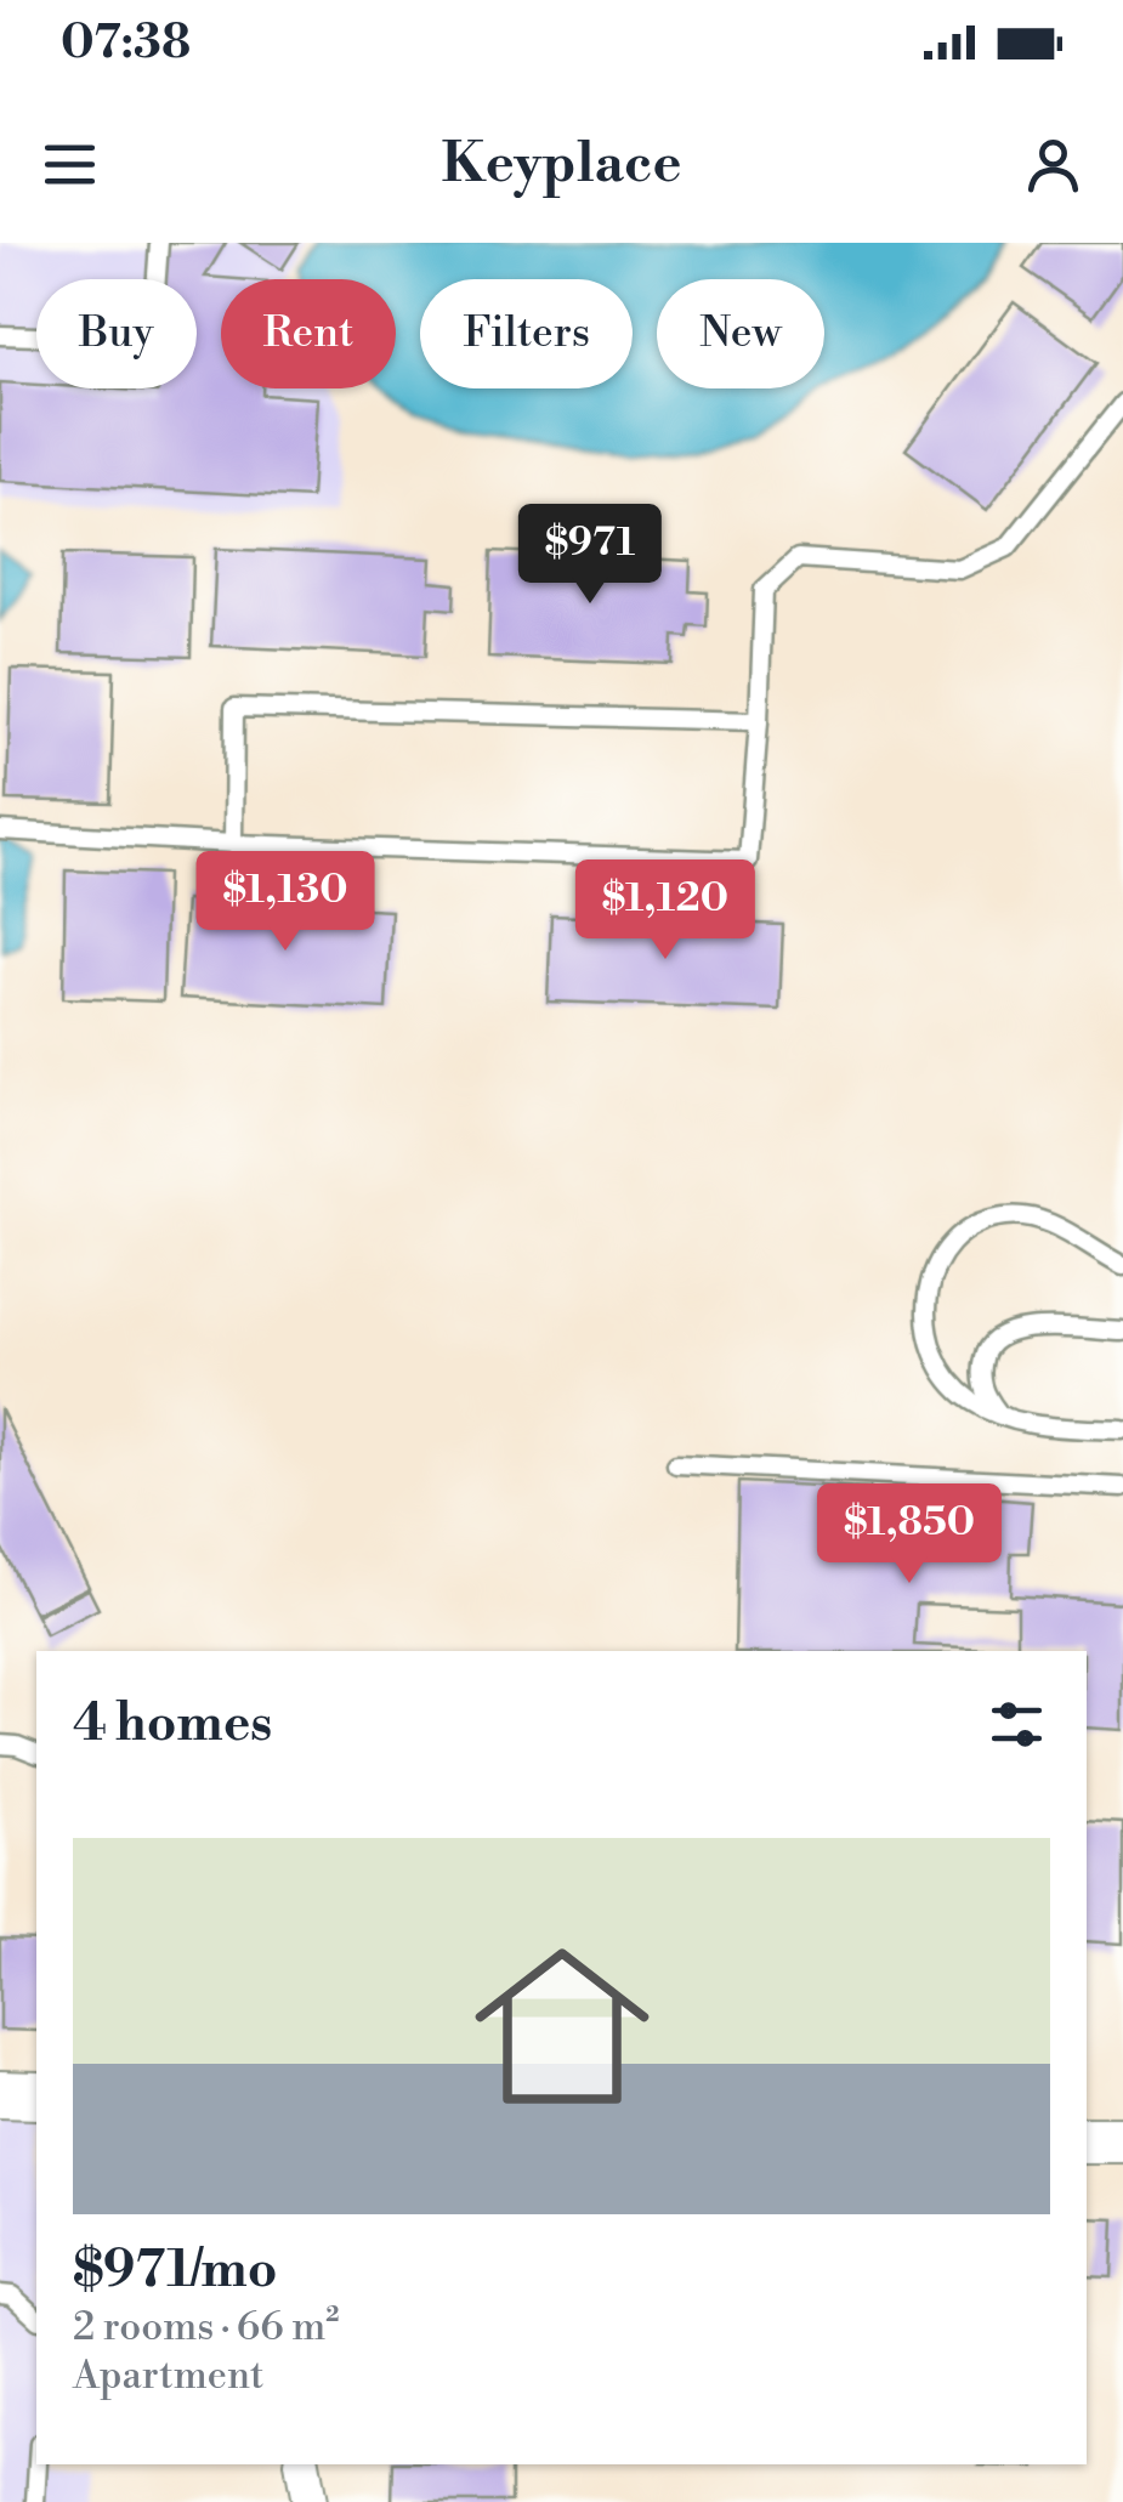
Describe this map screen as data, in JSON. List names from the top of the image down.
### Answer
{
  "page": {
    "status": "07:38",
    "header": "Keyplace",
    "chip": [
      "Buy",
      "Rent",
      "Filters",
      "New"
    ],
    "price": [
      "$971",
      "$1,130",
      "$1,120",
      "$1,850"
    ],
    "heading": "4 homes",
    "list": [
      {
        "name": "$971/mo",
        "note": "2 rooms · 66 m² · Apartment"
      }
    ]
  }
}
